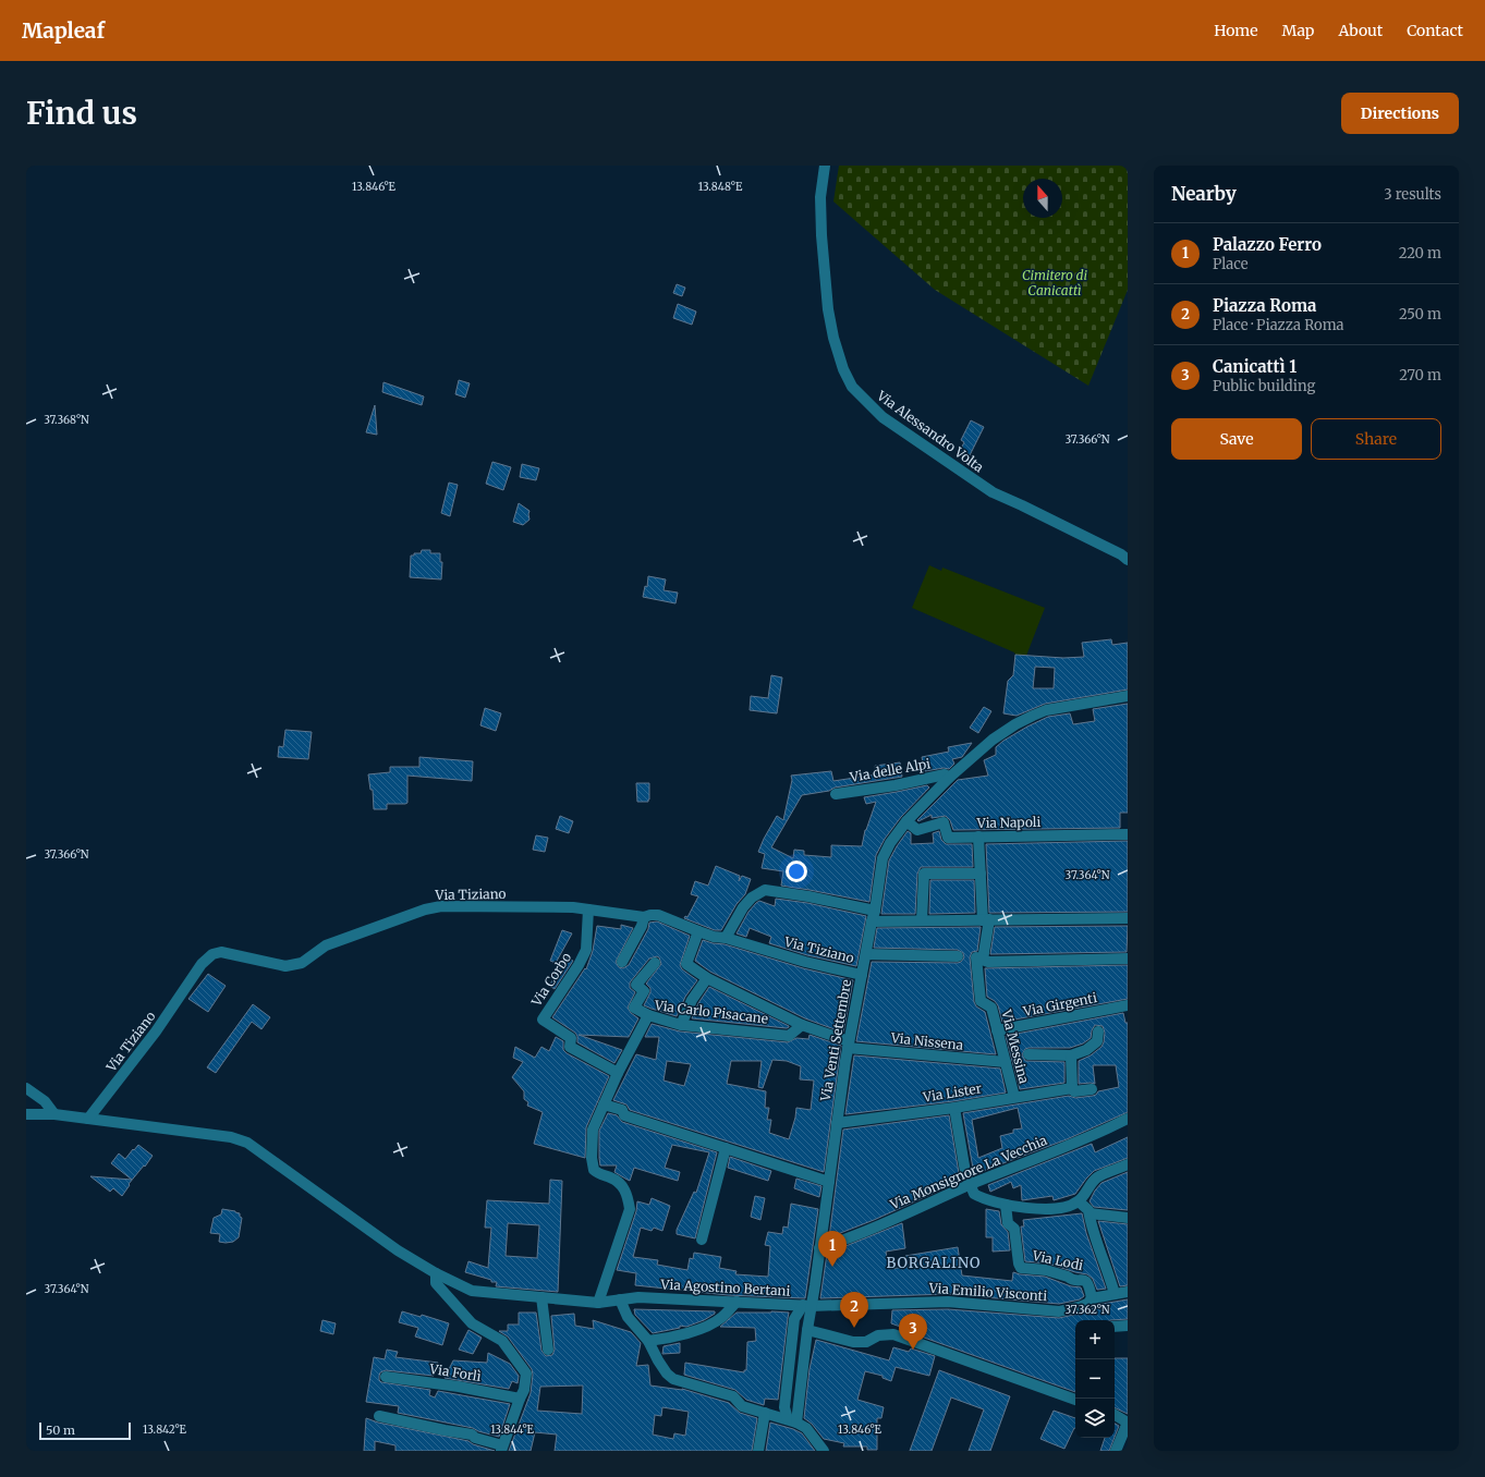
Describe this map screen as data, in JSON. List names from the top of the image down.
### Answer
{
  "streets": {
    "street": [
      "Via Alessandro Volta",
      "Via delle Alpi",
      "Via Napoli",
      "Via Tiziano",
      "Via Corbo",
      "Via Girgenti",
      "Via Carlo Pisacane",
      "Via Venti Settembre",
      "Via Nissena",
      "Via Messina",
      "Via Lister",
      "Via Monsignore La Vecchia",
      "Via Lodi",
      "Via Agostino Bertani",
      "Via Emilio Visconti",
      "Via Forlì"
    ]
  },
  "crossings": [
    ["Via delle Alpi", "Via Venti Settembre"],
    ["Via Napoli", "Via Venti Settembre"],
    ["Via Napoli", "Via Messina"],
    ["Via Tiziano", "Via Corbo"],
    ["Via Tiziano", "Via Venti Settembre"],
    ["Via Tiziano", "Via Nissena"],
    ["Via Corbo", "Via Carlo Pisacane"],
    ["Via Girgenti", "Via Messina"],
    ["Via Carlo Pisacane", "Via Nissena"],
    ["Via Carlo Pisacane", "Via Agostino Bertani"],
    ["Via Venti Settembre", "Via Nissena"],
    ["Via Venti Settembre", "Via Lister"],
    ["Via Venti Settembre", "Via Monsignore La Vecchia"],
    ["Via Venti Settembre", "Via Agostino Bertani"],
    ["Via Venti Settembre", "Via Emilio Visconti"],
    ["Via Nissena", "Via Messina"],
    ["Via Messina", "Via Lister"],
    ["Via Lodi", "Via Emilio Visconti"],
    ["Via Agostino Bertani", "Via Emilio Visconti"]
  ],
  "districts": ["BORGALINO"],
  "parks": ["Cimitero di Canicattì"],
  "scale_bar": "50 m",
  "north": "top",
  "page": {
    "header": "Mapleaf",
    "nav": [
      "Home",
      "Map",
      "About",
      "Contact"
    ],
    "buttons": [
      "Directions",
      ["Save", "Share"]
    ],
    "title": "Find us",
    "heading": ["Nearby", "3 results"],
    "list": [
      {
        "mark": "1",
        "name": "Palazzo Ferro",
        "note": "Place",
        "value": "220 m"
      },
      {
        "mark": "2",
        "name": "Piazza Roma",
        "note": "Place · Piazza Roma",
        "value": "250 m"
      },
      {
        "mark": "3",
        "name": "Canicattì 1",
        "note": "Public building",
        "value": "270 m"
      }
    ],
    "pins": ["1", "2", "3"],
    "map_buttons": ["+", "−"],
    "scale": "50 m"
  },
  "coordinates": [
    "13.846°E",
    "13.848°E",
    "37.368°N",
    "37.366°N",
    "37.364°N",
    "37.362°N",
    "13.842°E",
    "13.844°E"
  ]
}
